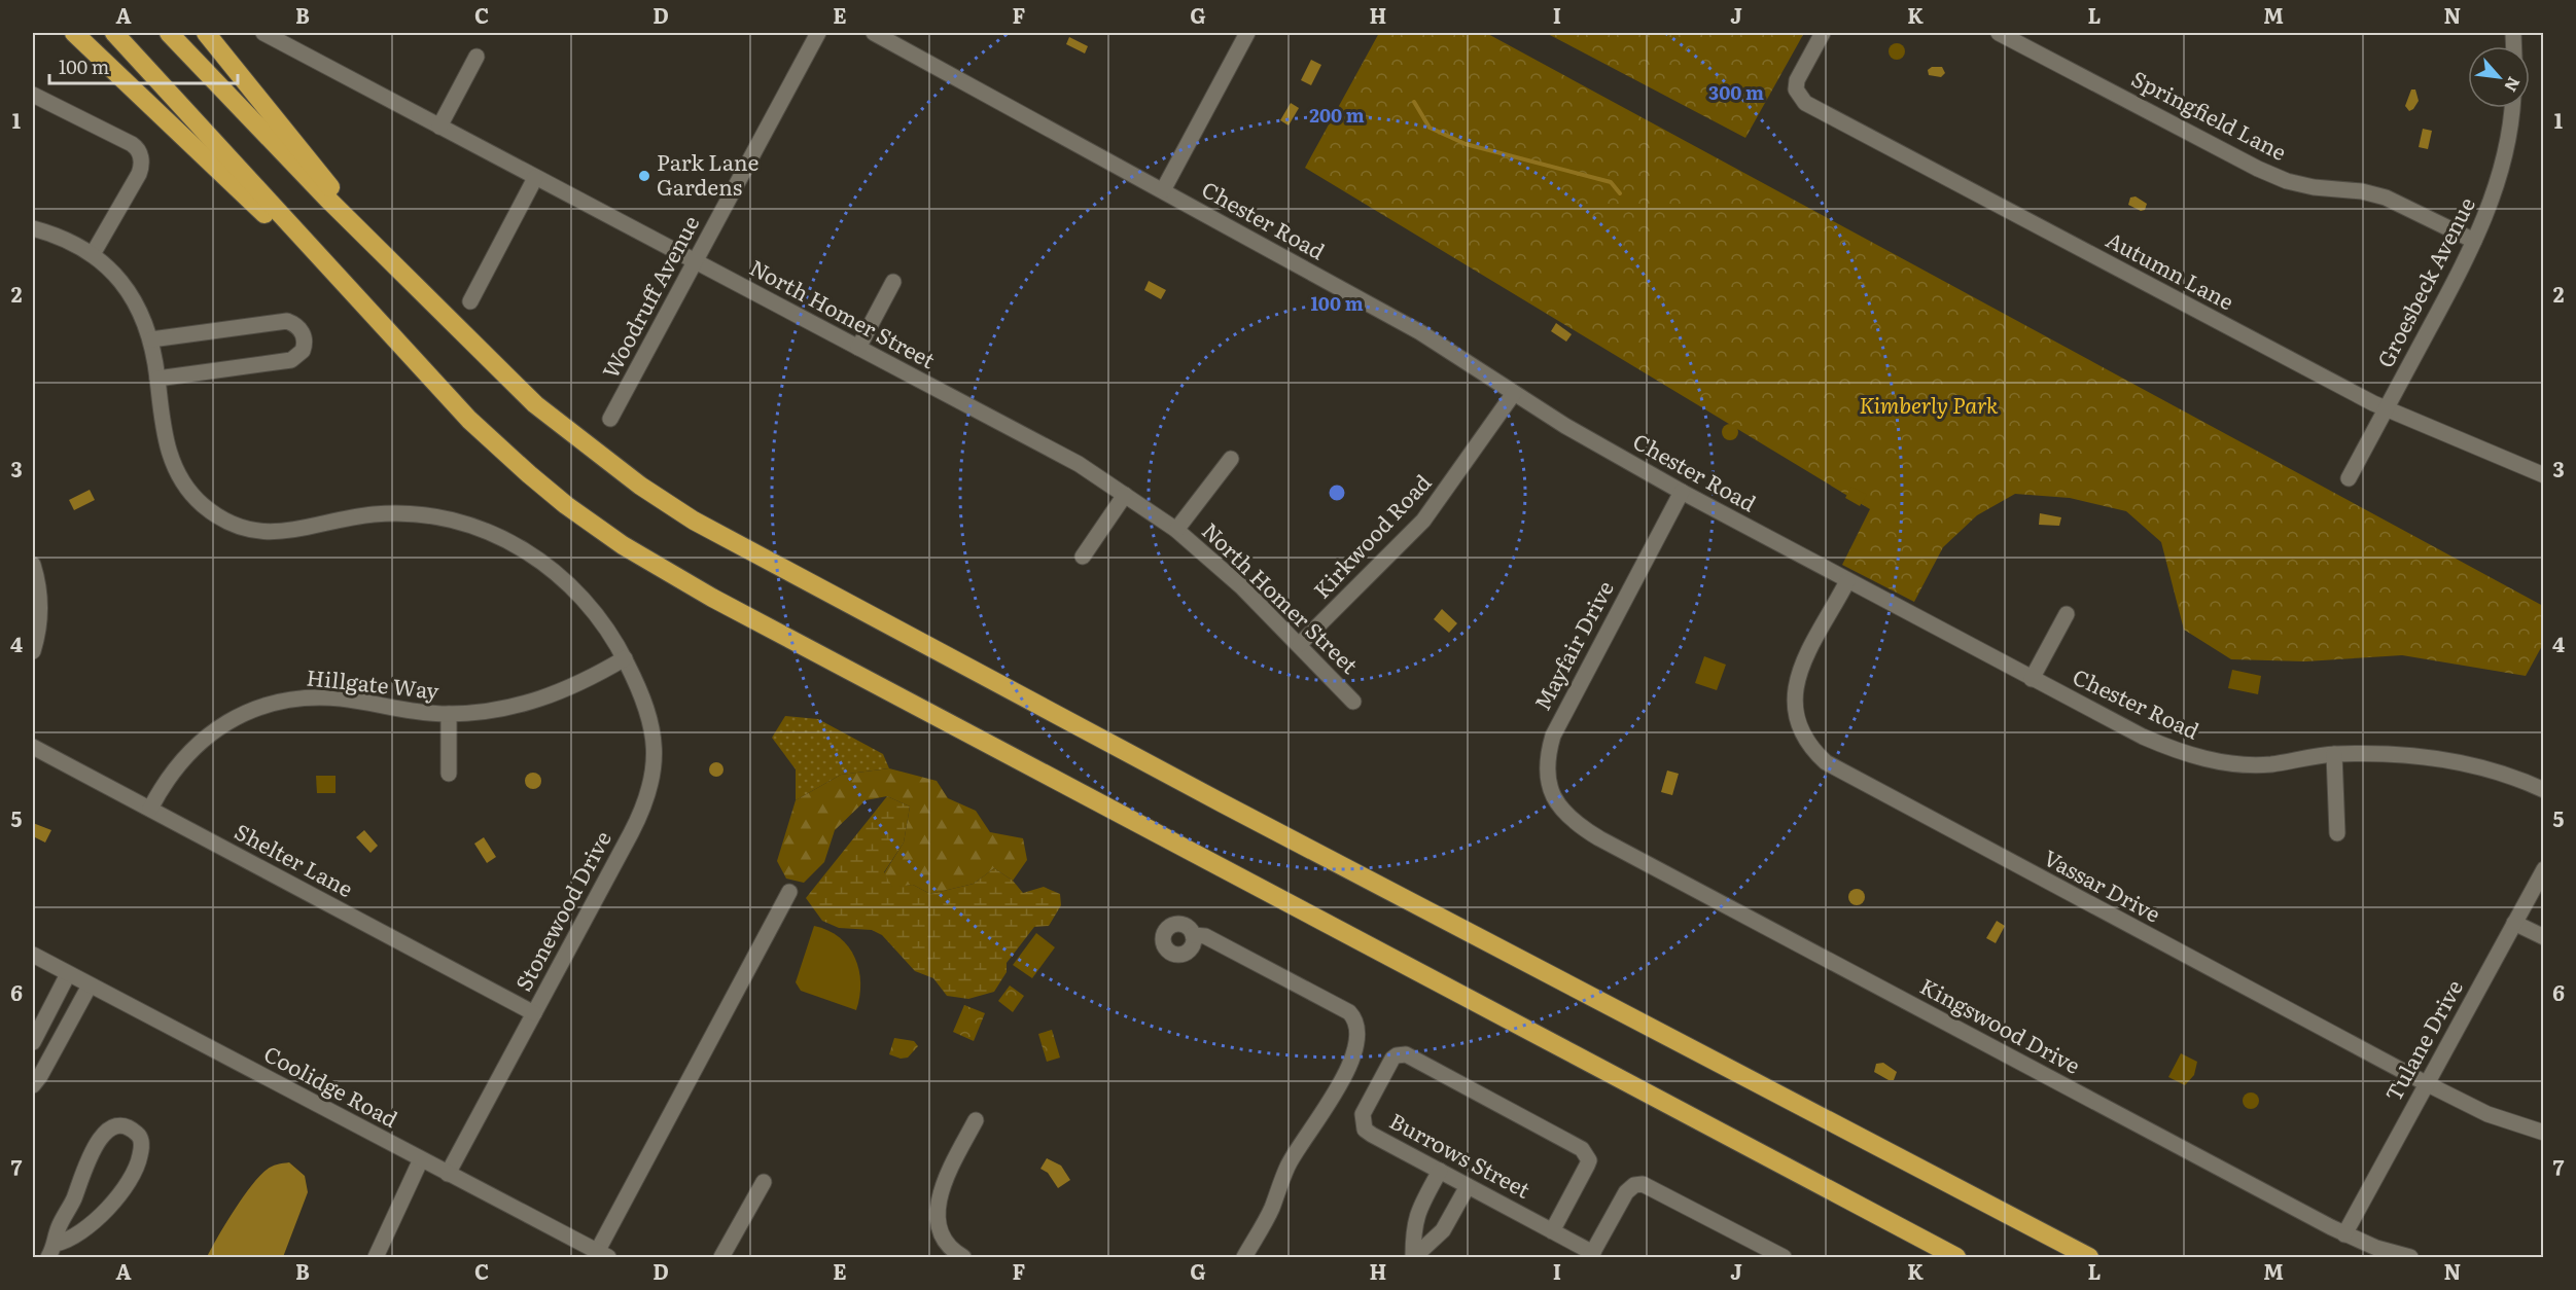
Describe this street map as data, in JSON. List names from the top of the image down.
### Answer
{
  "streets": {
    "street": [
      "Springfield Lane",
      "Chester Road",
      "Autumn Lane",
      "Groesbeck Avenue",
      "Woodruff Avenue",
      "North Homer Street",
      "Kirkwood Road",
      "Mayfair Drive",
      "Hillgate Way",
      "Shelter Lane",
      "Vassar Drive",
      "Stonewood Drive",
      "Kingswood Drive",
      "Tulane Drive",
      "Coolidge Road",
      "Burrows Street"
    ]
  },
  "crossings": [
    ["Springfield Lane", "Groesbeck Avenue"],
    ["Chester Road", "Kirkwood Road"],
    ["Chester Road", "Mayfair Drive"],
    ["Chester Road", "Vassar Drive"],
    ["Autumn Lane", "Groesbeck Avenue"],
    ["Woodruff Avenue", "North Homer Street"],
    ["North Homer Street", "Kirkwood Road"],
    ["Mayfair Drive", "Kingswood Drive"],
    ["Hillgate Way", "Shelter Lane"],
    ["Hillgate Way", "Stonewood Drive"],
    ["Shelter Lane", "Stonewood Drive"],
    ["Vassar Drive", "Tulane Drive"],
    ["Stonewood Drive", "Coolidge Road"],
    ["Kingswood Drive", "Tulane Drive"]
  ],
  "parks": ["Kimberly Park"],
  "places": ["Park Lane Gardens"],
  "scale_bar": "100 m",
  "north": "bottom right",
  "grid": {
    "columns": [
      "A",
      "B",
      "C",
      "D",
      "E",
      "F",
      "G",
      "H",
      "I",
      "J",
      "K",
      "L",
      "M",
      "N"
    ],
    "rows": [
      "1",
      "2",
      "3",
      "4",
      "5",
      "6",
      "7"
    ]
  },
  "rings": ["300 m", "200 m", "100 m"]
}
